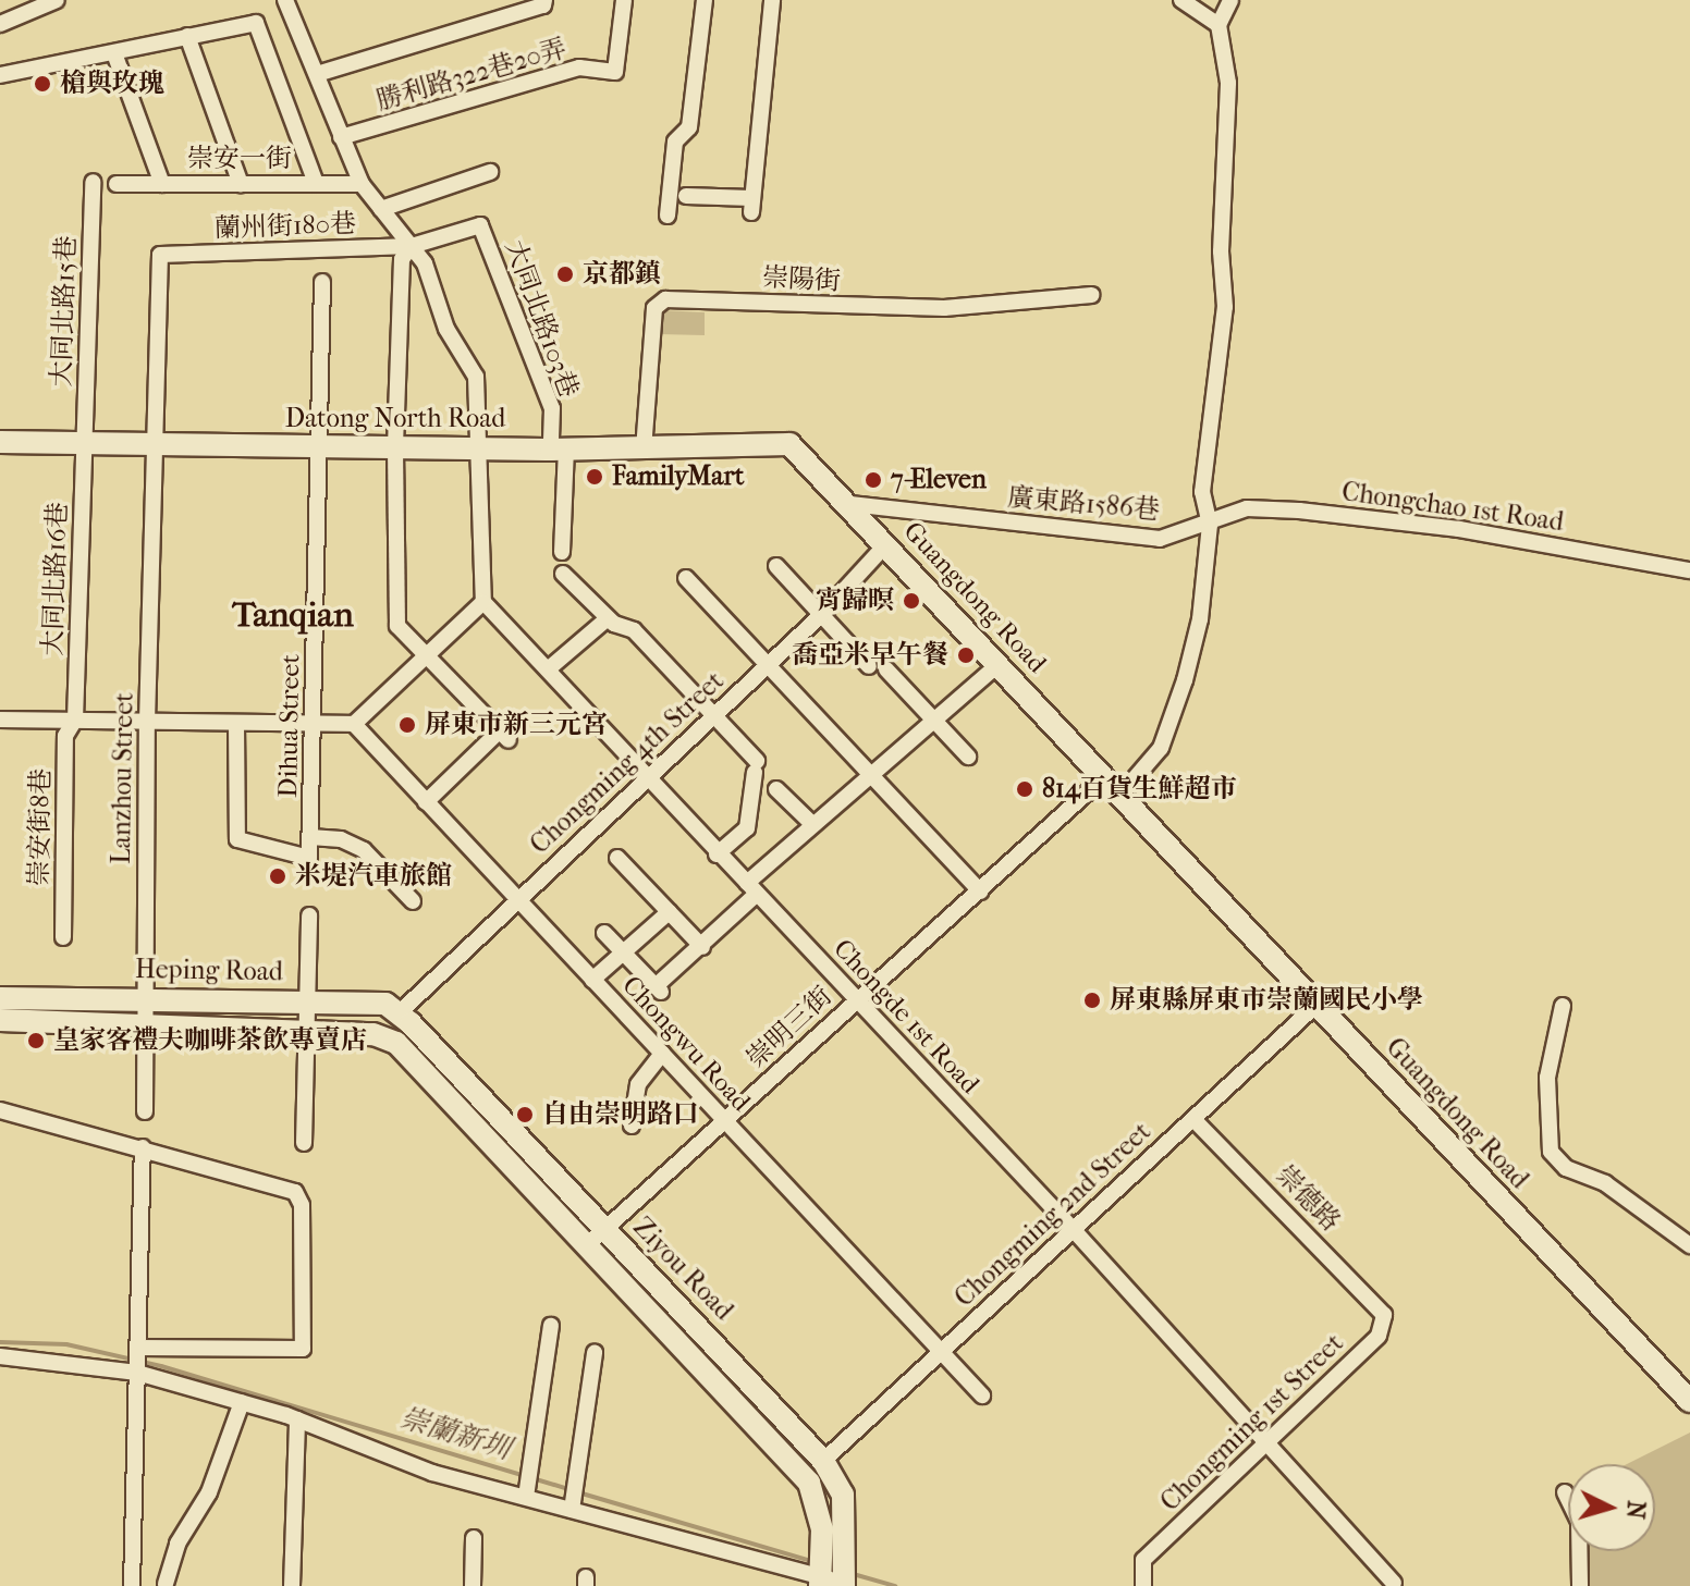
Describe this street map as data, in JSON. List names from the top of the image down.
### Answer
{
  "streets": {
    "street": [
      "勝利路322巷20弄",
      "崇安一街",
      "蘭州街180巷",
      "崇陽街",
      "大同北路15巷",
      "大同北路103巷",
      "Datong North Road",
      "廣東路1586巷",
      "Chongchao 1st Road",
      "大同北路16巷",
      "Guangdong Road",
      "Dihua Street",
      "Chongming 4th Street",
      "Lanzhou Street",
      "崇安街8巷",
      "Heping Road",
      "Chongde 1st Road",
      "崇明三街",
      "Chongwu Road",
      "崇德路",
      "Chongming 2nd Street",
      "Ziyou Road",
      "Chongming 1st Street"
    ]
  },
  "crossings": [
    ["蘭州街180巷", "大同北路103巷"],
    ["蘭州街180巷", "Lanzhou Street"],
    ["崇陽街", "Datong North Road"],
    ["大同北路15巷", "Datong North Road"],
    ["大同北路15巷", "大同北路16巷"],
    ["大同北路103巷", "Datong North Road"],
    ["Datong North Road", "大同北路16巷"],
    ["Datong North Road", "Guangdong Road"],
    ["Datong North Road", "Dihua Street"],
    ["Datong North Road", "Lanzhou Street"],
    ["廣東路1586巷", "Chongchao 1st Road"],
    ["廣東路1586巷", "Guangdong Road"],
    ["大同北路16巷", "崇安街8巷"],
    ["Guangdong Road", "Chongming 4th Street"],
    ["Guangdong Road", "崇明三街"],
    ["Guangdong Road", "Chongming 2nd Street"],
    ["Chongming 4th Street", "Heping Road"],
    ["Chongming 4th Street", "Chongde 1st Road"],
    ["Chongming 4th Street", "Chongwu Road"],
    ["Chongming 4th Street", "Ziyou Road"],
    ["Lanzhou Street", "Heping Road"],
    ["Heping Road", "Ziyou Road"],
    ["Chongde 1st Road", "崇明三街"],
    ["Chongde 1st Road", "Chongming 2nd Street"],
    ["Chongde 1st Road", "Chongming 1st Street"],
    ["崇明三街", "Chongwu Road"],
    ["崇明三街", "Ziyou Road"],
    ["Chongwu Road", "Chongming 2nd Street"],
    ["崇德路", "Chongming 2nd Street"],
    ["崇德路", "Chongming 1st Street"],
    ["Chongming 2nd Street", "Ziyou Road"]
  ],
  "districts": ["Tanqian"],
  "water": ["崇蘭新圳"],
  "places": [
    "槍與玫瑰",
    "京都鎮",
    "FamilyMart",
    "7-Eleven",
    "宵歸暝",
    "喬亞米早午餐",
    "屏東市新三元宮",
    "814百貨生鮮超市",
    "米堤汽車旅館",
    "屏東縣屏東市崇蘭國民小學",
    "皇家客禮夫咖啡茶飲專賣店",
    "自由崇明路口"
  ],
  "north": "right"
}
